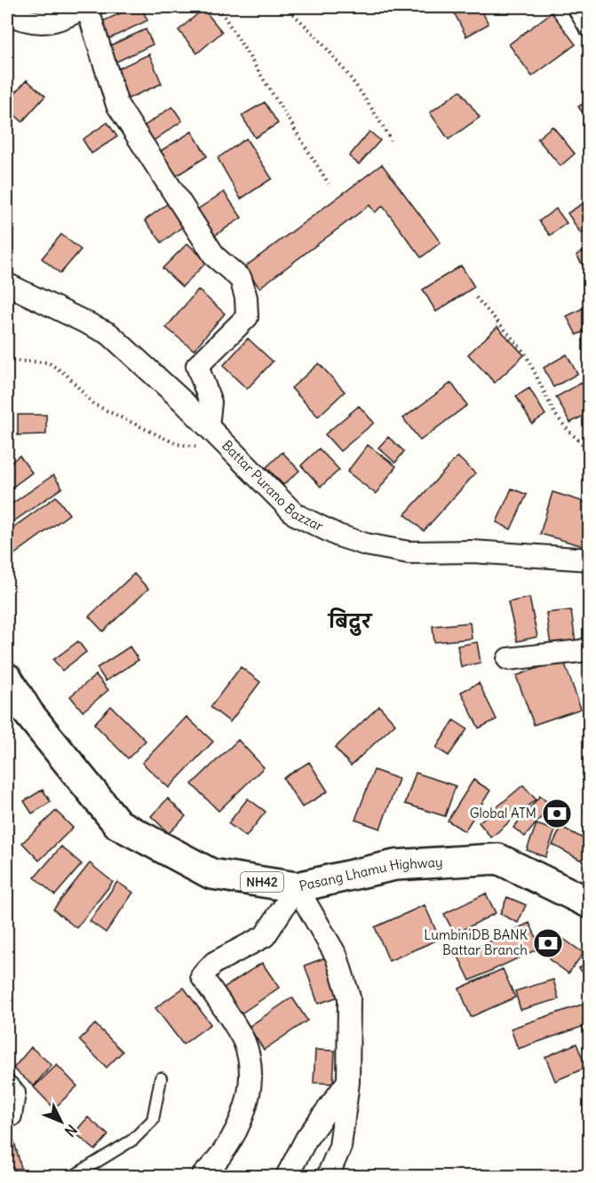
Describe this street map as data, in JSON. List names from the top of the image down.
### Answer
{
  "streets": {
    "main road": ["Pasang Lhamu Highway", "NH42"],
    "street": ["Battar Purano Bazzar"]
  },
  "districts": ["बिदुर"],
  "places": {
    "bank": ["Global ATM", "LumbiniDB BANK Battar Branch"]
  },
  "north": "bottom right"
}
